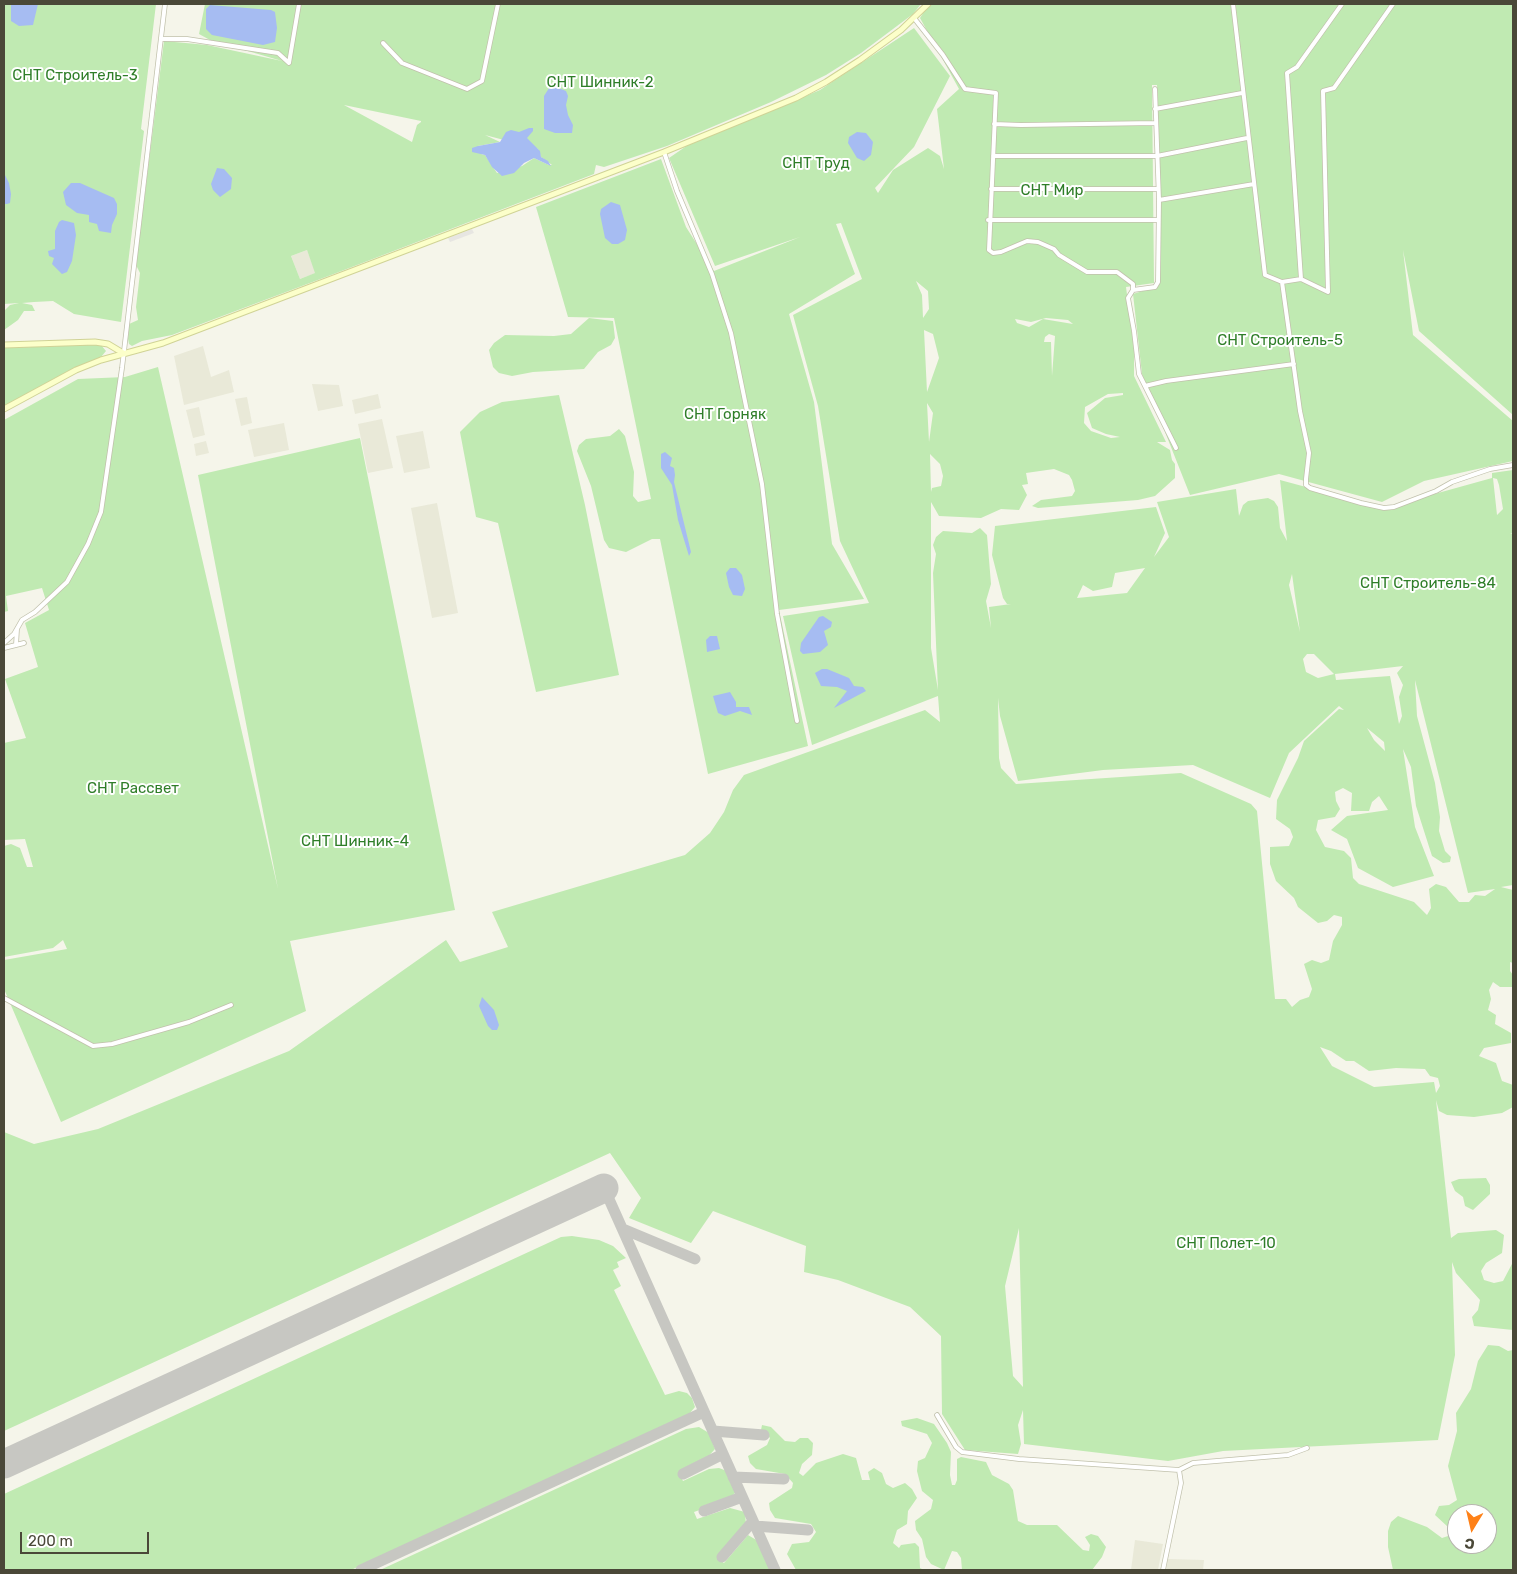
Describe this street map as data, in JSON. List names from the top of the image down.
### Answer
{
  "parks": [
    "СНТ Строитель-3",
    "СНТ Шинник-2",
    "СНТ Труд",
    "СНТ Мир",
    "СНТ Строитель-5",
    "СНТ Горняк",
    "СНТ Строитель-84",
    "СНТ Рассвет",
    "СНТ Шинник-4",
    "СНТ Полет-10"
  ],
  "scale_bar": "200 m",
  "north": "bottom"
}
